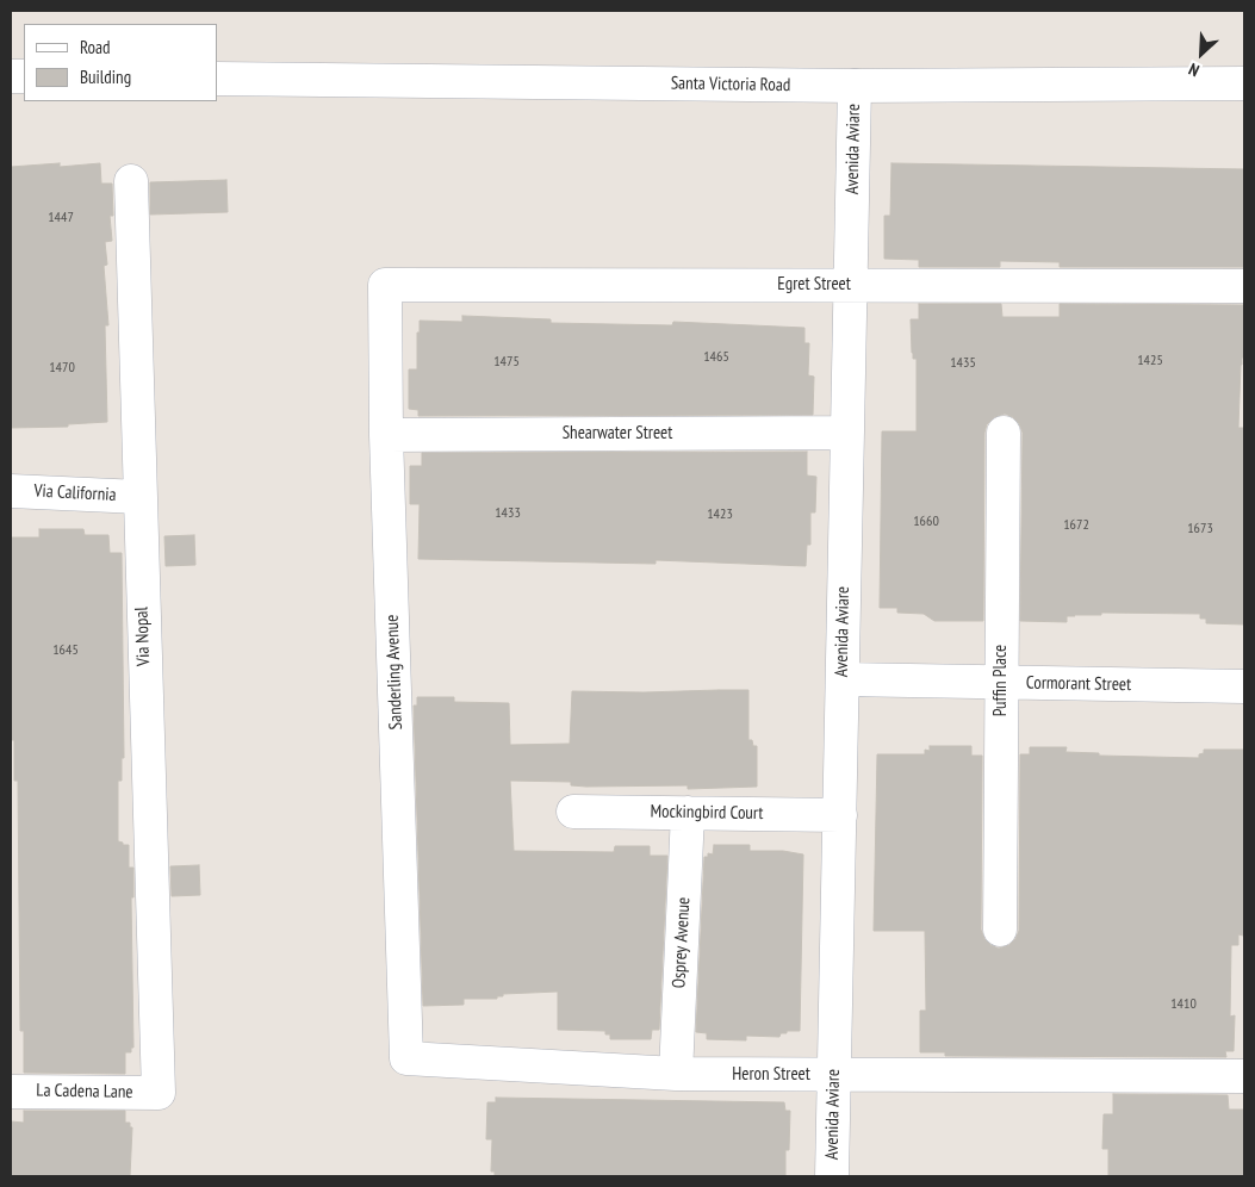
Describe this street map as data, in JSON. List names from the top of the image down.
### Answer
{
  "streets": {
    "street": [
      "Santa Victoria Road",
      "Avenida Aviare",
      "Egret Street",
      "Shearwater Street",
      "Via California",
      "Via Nopal",
      "Sanderling Avenue",
      "Puffin Place",
      "Cormorant Street",
      "Mockingbird Court",
      "Osprey Avenue",
      "Heron Street",
      "La Cadena Lane"
    ]
  },
  "crossings": [
    ["Santa Victoria Road", "Avenida Aviare"],
    ["Avenida Aviare", "Egret Street"],
    ["Avenida Aviare", "Shearwater Street"],
    ["Avenida Aviare", "Cormorant Street"],
    ["Avenida Aviare", "Mockingbird Court"],
    ["Avenida Aviare", "Heron Street"],
    ["Egret Street", "Sanderling Avenue"],
    ["Shearwater Street", "Sanderling Avenue"],
    ["Via California", "Via Nopal"],
    ["Via Nopal", "La Cadena Lane"],
    ["Sanderling Avenue", "Heron Street"],
    ["Puffin Place", "Cormorant Street"],
    ["Mockingbird Court", "Osprey Avenue"],
    ["Osprey Avenue", "Heron Street"]
  ],
  "house_numbers": [
    "1447",
    "1465",
    "1425",
    "1475",
    "1435",
    "1470",
    "1433",
    "1423",
    "1660",
    "1672",
    "1673",
    "1645",
    "1410"
  ],
  "legend": ["Road", "Building"],
  "north": "bottom left"
}
